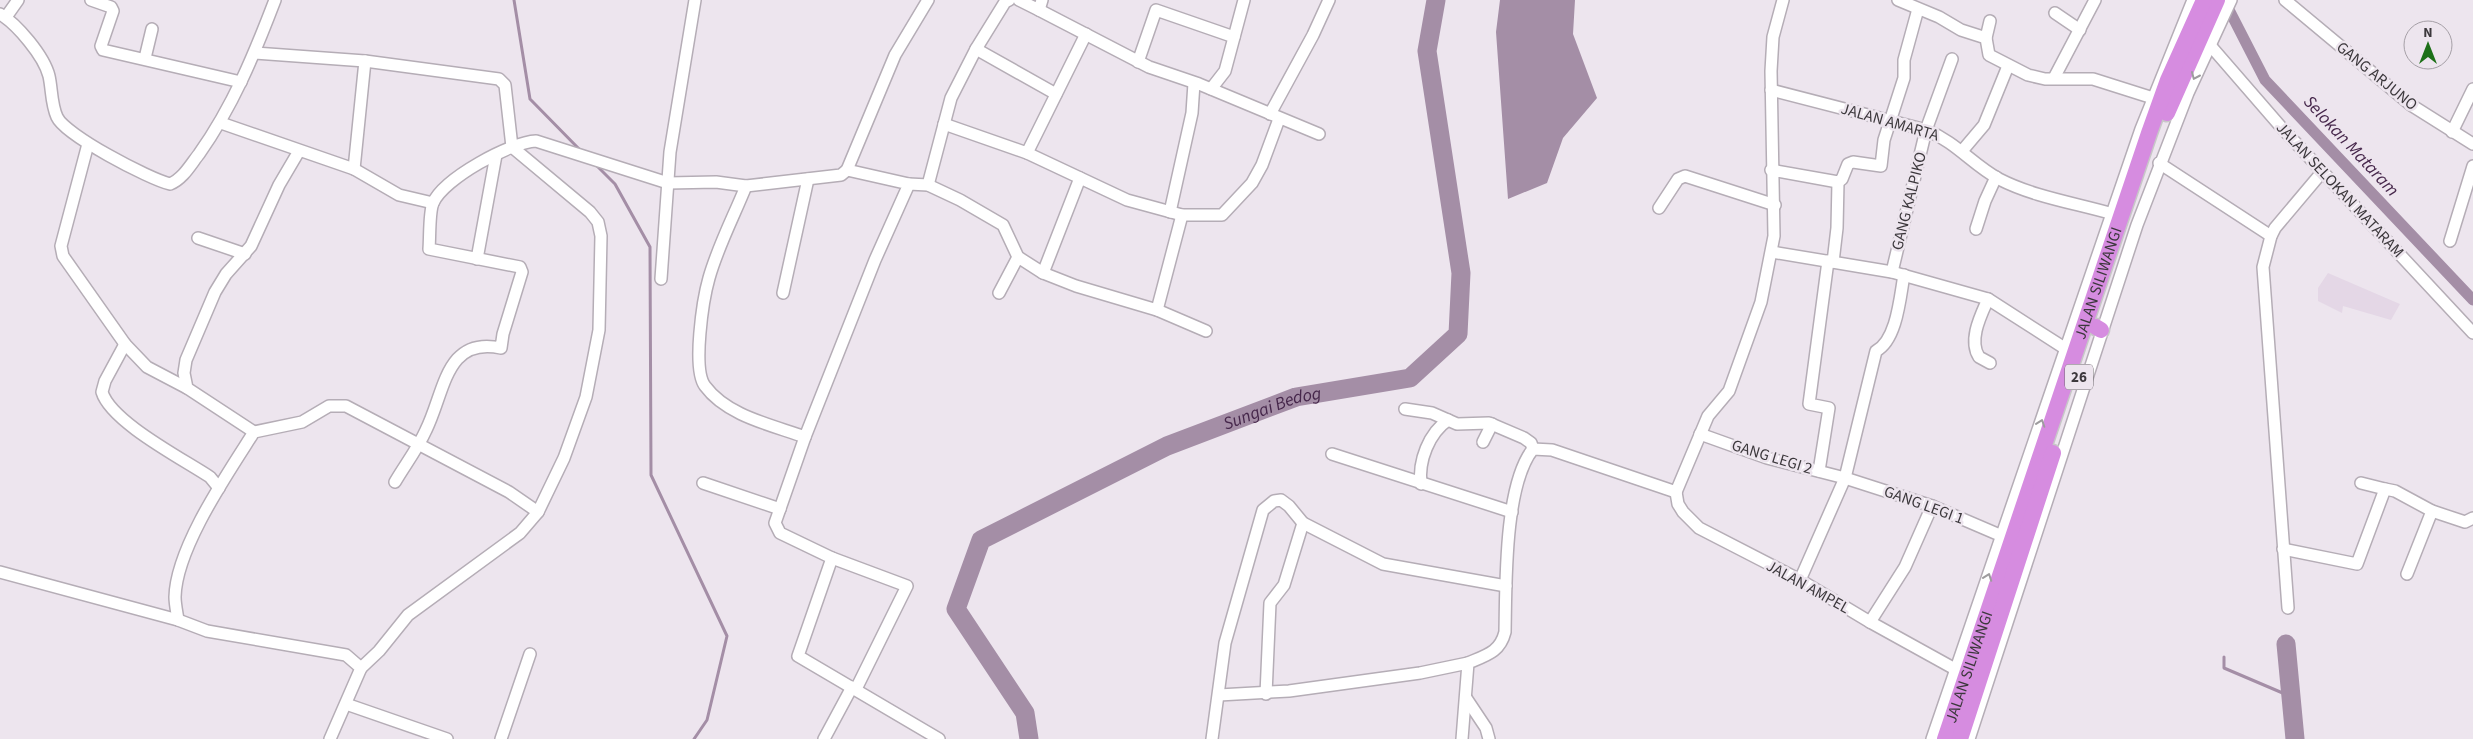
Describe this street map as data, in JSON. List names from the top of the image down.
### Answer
{
  "streets": {
    "highway": ["JALAN SILIWANGI", "26"],
    "street": [
      "GANG ARJUNO",
      "JALAN AMARTA",
      "JALAN SELOKAN MATARAM",
      "GANG KALPIKO",
      "GANG LEGI 2",
      "GANG LEGI 1",
      "JALAN AMPEL"
    ]
  },
  "crossings": [
    ["JALAN AMARTA", "GANG KALPIKO"],
    ["JALAN SILIWANGI", "GANG LEGI 1"],
    ["GANG LEGI 2", "GANG LEGI 1"]
  ],
  "water": ["Selokan Mataram", "Sungai Bedog"],
  "north": "top"
}
